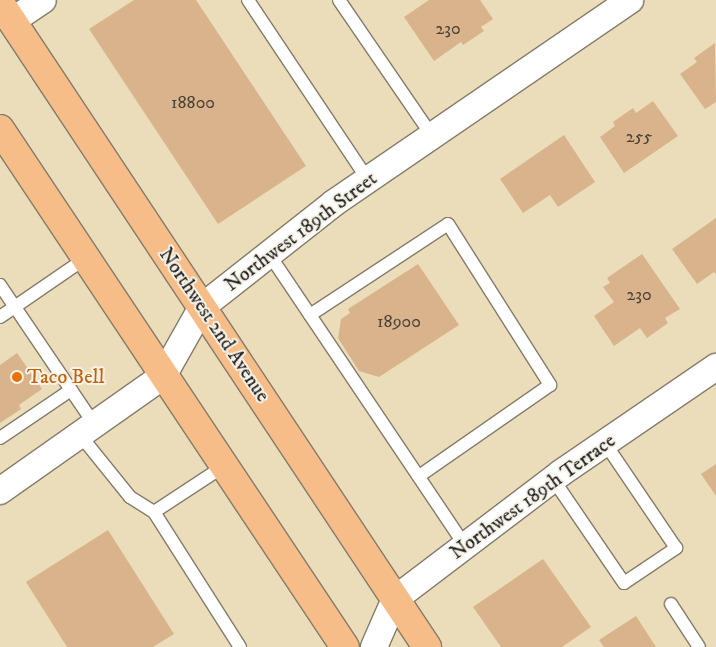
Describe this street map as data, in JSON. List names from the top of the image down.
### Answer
{
  "streets": {
    "main road": ["Northwest 2nd Avenue"],
    "street": ["Northwest 189th Street", "Northwest 189th Terrace"]
  },
  "crossings": [
    ["Northwest 189th Street", "Northwest 2nd Avenue"],
    ["Northwest 2nd Avenue", "Northwest 189th Terrace"]
  ],
  "places": ["Taco Bell"],
  "house_numbers": [
    "230",
    "18800",
    "255",
    "230",
    "18900"
  ]
}
